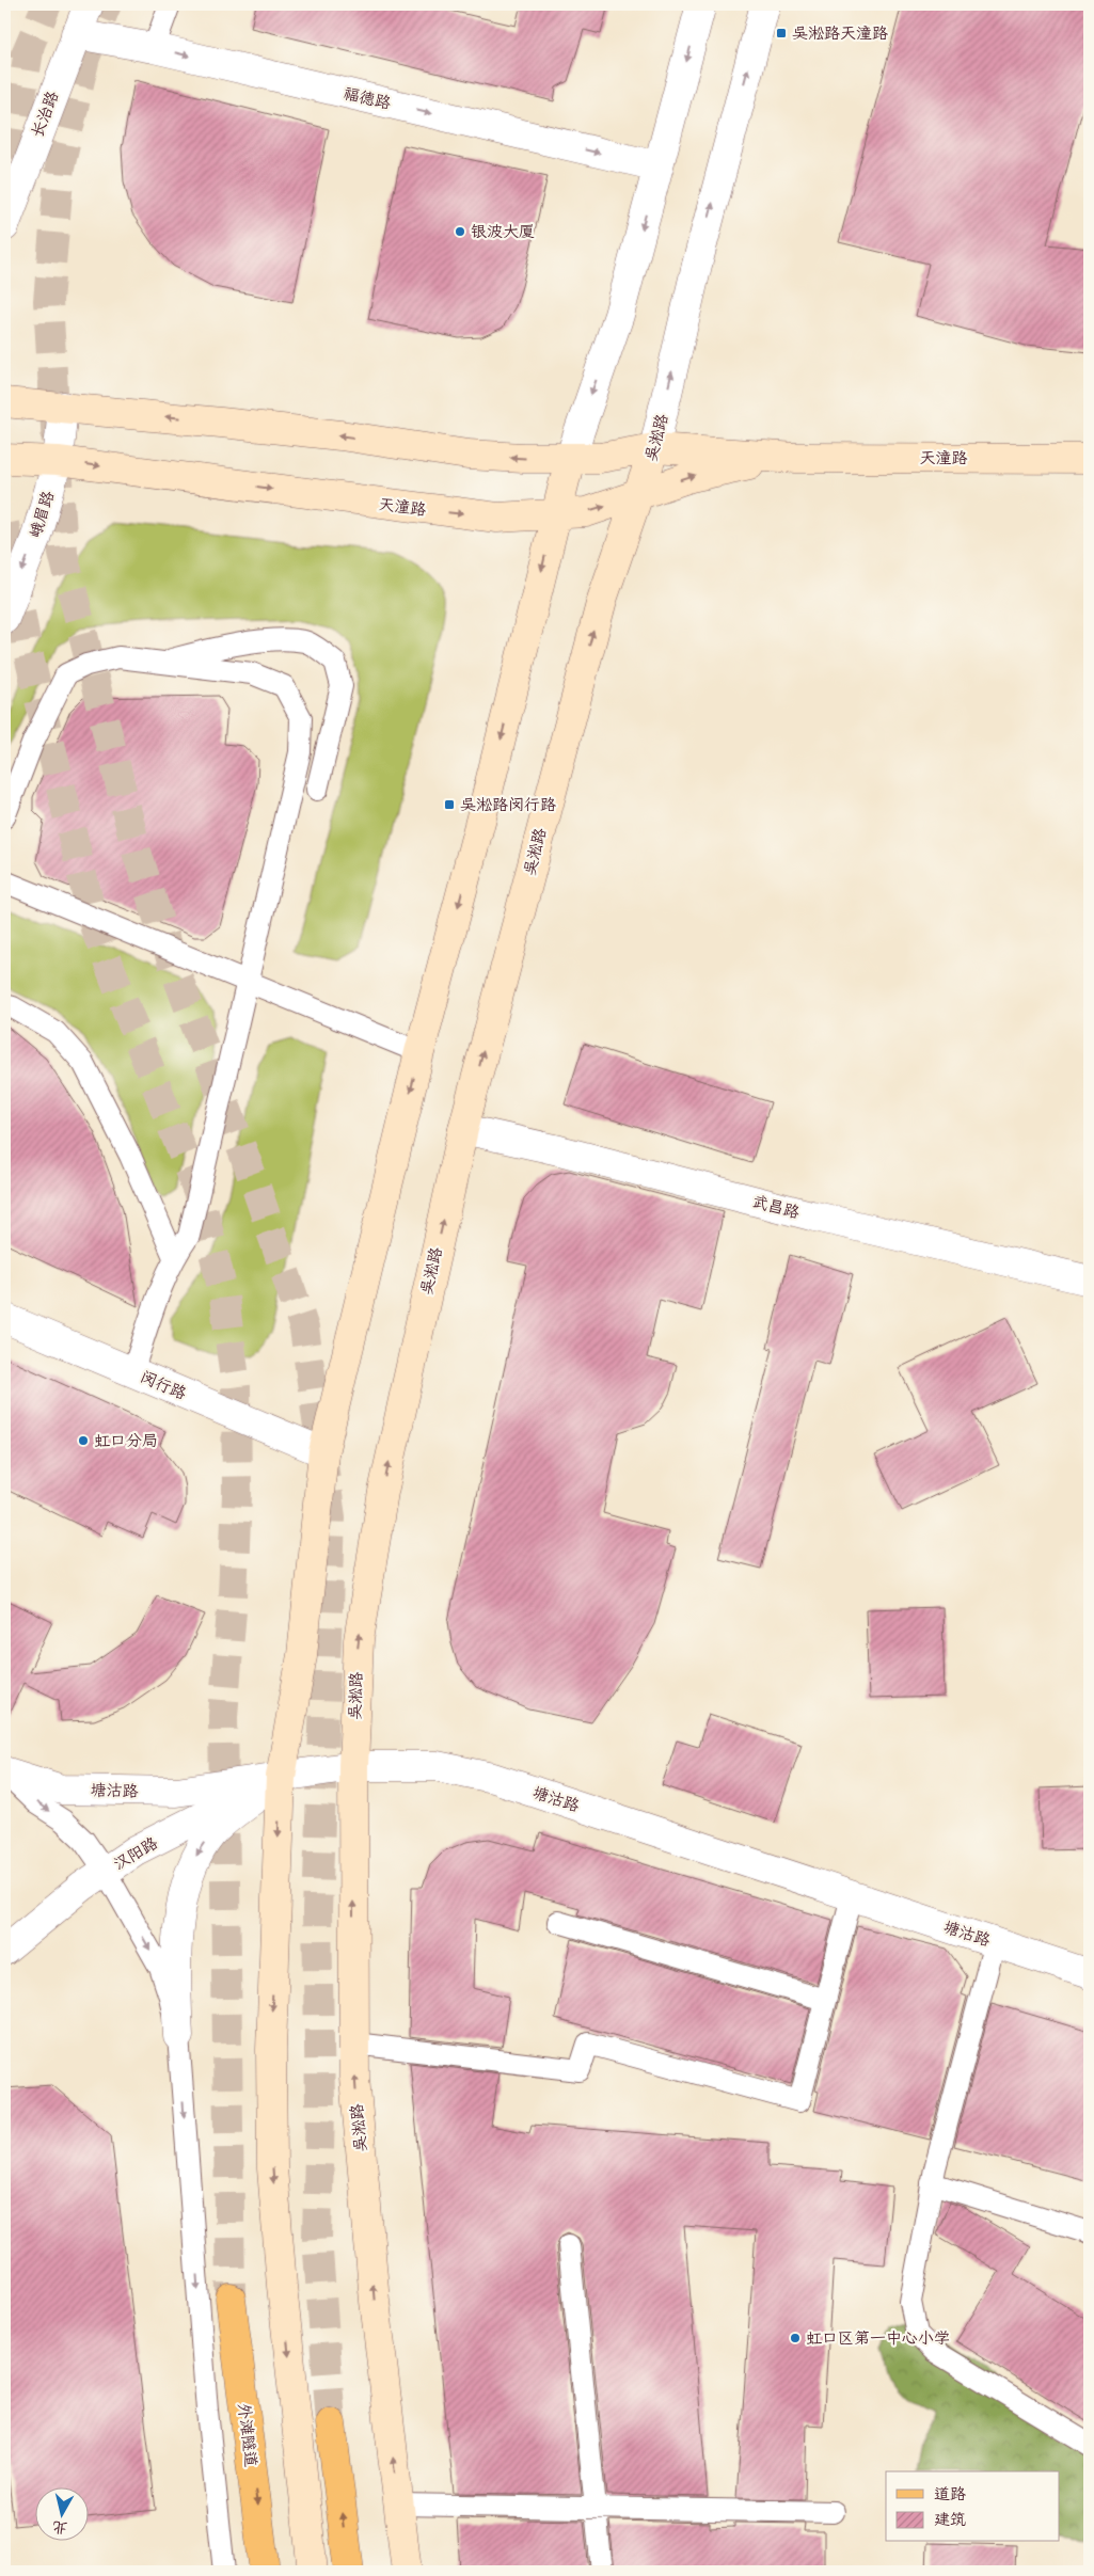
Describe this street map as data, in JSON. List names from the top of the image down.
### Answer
{
  "streets": {
    "main road": ["吴淞路", "天潼路", "外滩隧道"],
    "street": [
      "福德路",
      "长治路",
      "峨眉路",
      "武昌路",
      "闵行路",
      "塘沽路",
      "汉阳路"
    ]
  },
  "crossings": [
    ["福德路", "长治路"],
    ["吴淞路", "天潼路"],
    ["吴淞路", "武昌路"],
    ["吴淞路", "塘沽路"],
    ["天潼路", "峨眉路"],
    ["塘沽路", "汉阳路"]
  ],
  "one_way": ["福德路", "吴淞路", "峨眉路"],
  "places": {
    "transit": ["吴淞路天潼路", "吴淞路闵行路"],
    "other": ["银波大厦", "虹口分局", "虹口区第一中心小学"]
  },
  "legend": ["道路", "建筑"],
  "north": "bottom"
}
